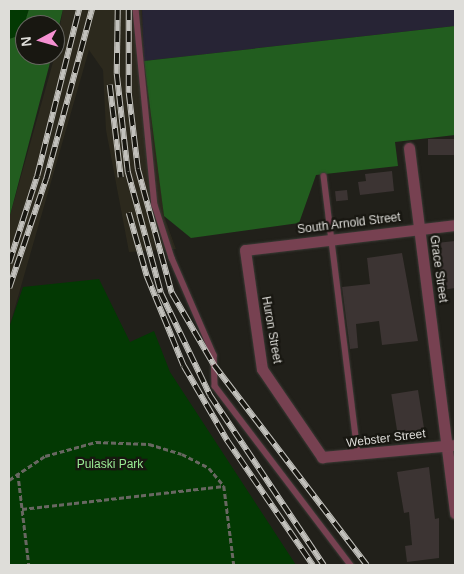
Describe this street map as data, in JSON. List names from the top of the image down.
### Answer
{
  "streets": {
    "street": [
      "South Arnold Street",
      "Grace Street",
      "Huron Street",
      "Webster Street"
    ]
  },
  "crossings": [
    ["South Arnold Street", "Grace Street"],
    ["South Arnold Street", "Huron Street"],
    ["Grace Street", "Webster Street"],
    ["Huron Street", "Webster Street"]
  ],
  "parks": ["Pulaski Park"],
  "north": "left"
}
